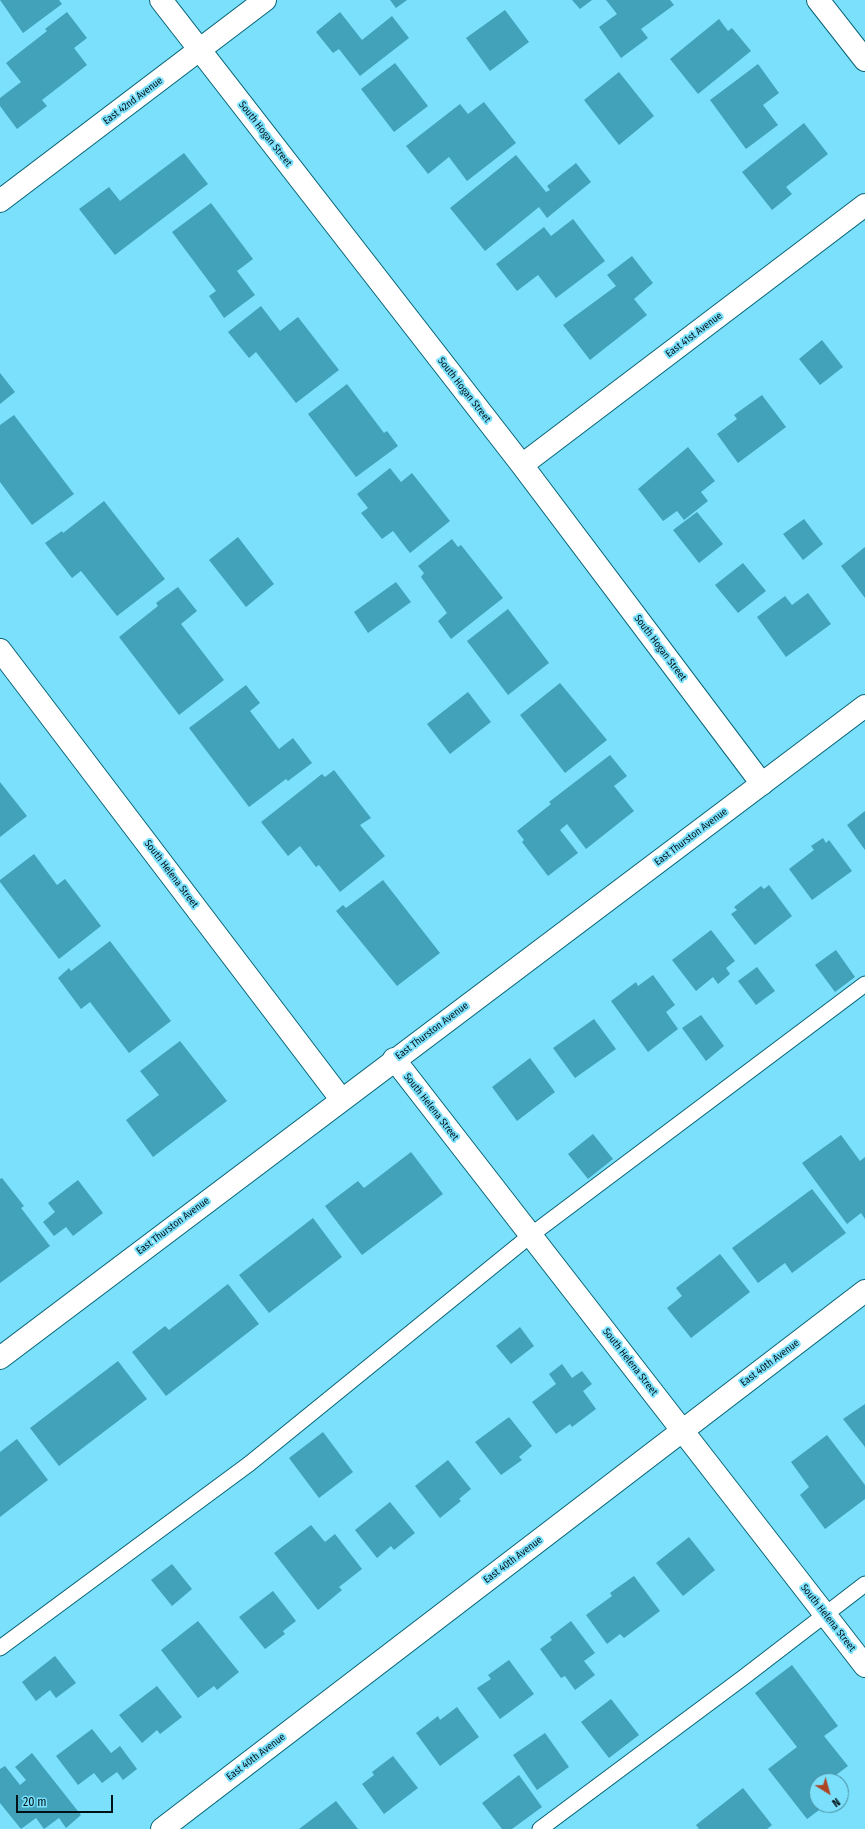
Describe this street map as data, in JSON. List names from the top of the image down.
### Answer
{
  "streets": {
    "street": [
      "East 42nd Avenue",
      "South Hogan Street",
      "East 41st Avenue",
      "East Thurston Avenue",
      "South Helena Street",
      "East 40th Avenue"
    ]
  },
  "crossings": [
    ["East 42nd Avenue", "South Hogan Street"],
    ["South Hogan Street", "East 41st Avenue"],
    ["South Hogan Street", "East Thurston Avenue"],
    ["East Thurston Avenue", "South Helena Street"],
    ["South Helena Street", "East 40th Avenue"]
  ],
  "scale_bar": "20 m",
  "north": "bottom right"
}
